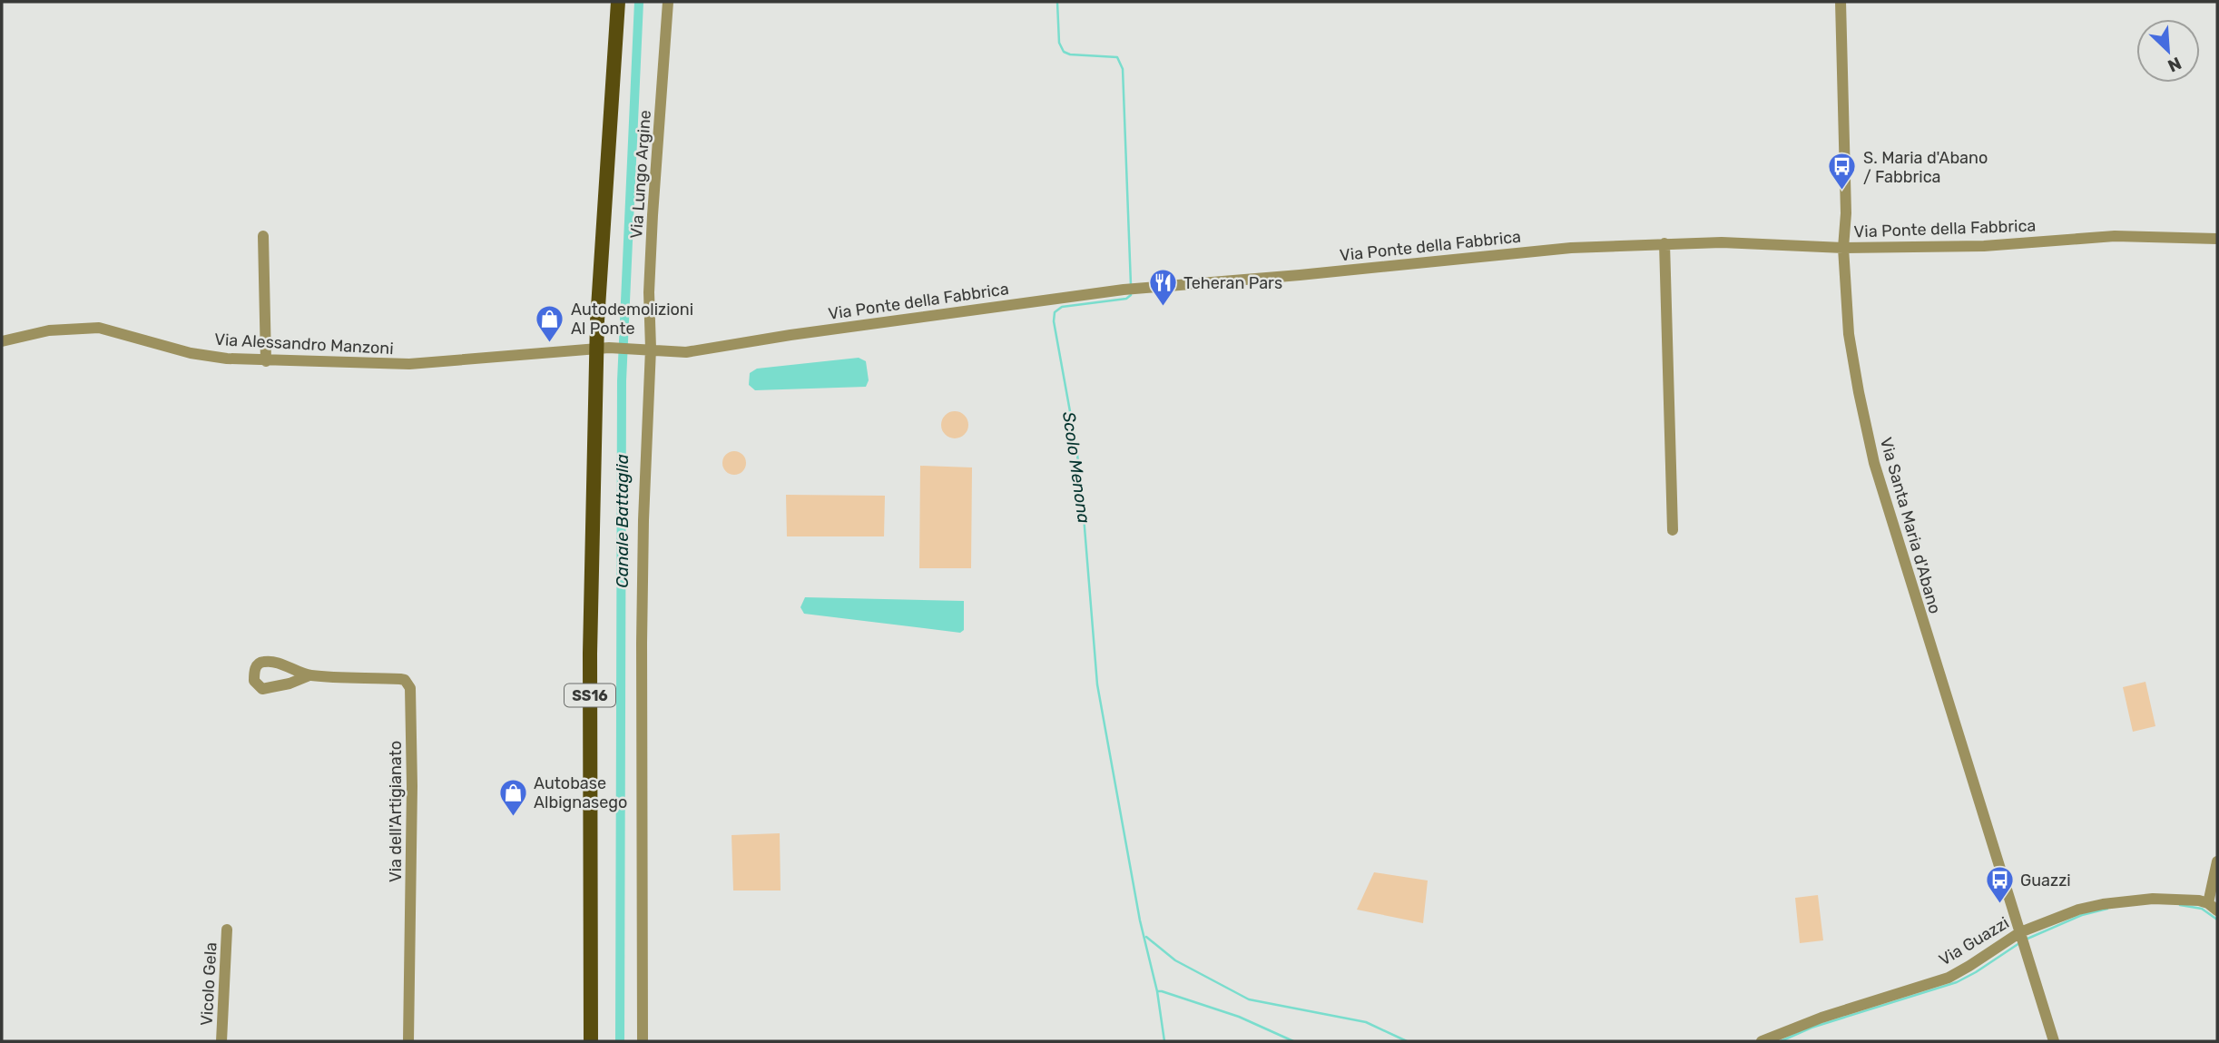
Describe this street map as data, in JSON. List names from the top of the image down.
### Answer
{
  "streets": {
    "main road": ["SS16"],
    "street": [
      "Via Lungo Argine",
      "Via Ponte della Fabbrica",
      "Via Alessandro Manzoni",
      "Via Santa Maria d'Abano",
      "Via dell'Artigianato",
      "Via Guazzi",
      "Vicolo Gela"
    ]
  },
  "crossings": [
    ["Via Lungo Argine", "Via Ponte della Fabbrica"],
    ["Via Ponte della Fabbrica", "Via Alessandro Manzoni"],
    ["Via Ponte della Fabbrica", "Via Santa Maria d'Abano"],
    ["Via Ponte della Fabbrica", "SS16"],
    ["Via Alessandro Manzoni", "SS16"],
    ["Via Santa Maria d'Abano", "Via Guazzi"]
  ],
  "water": ["Scolo Menona", "Canale Battaglia"],
  "places": {
    "bus stop": ["S. Maria d'Abano / Fabbrica", "Guazzi"],
    "restaurant": ["Teheran Pars"],
    "shop": ["Autodemolizioni Al Ponte", "Autobase Albignasego"]
  },
  "north": "bottom right"
}
